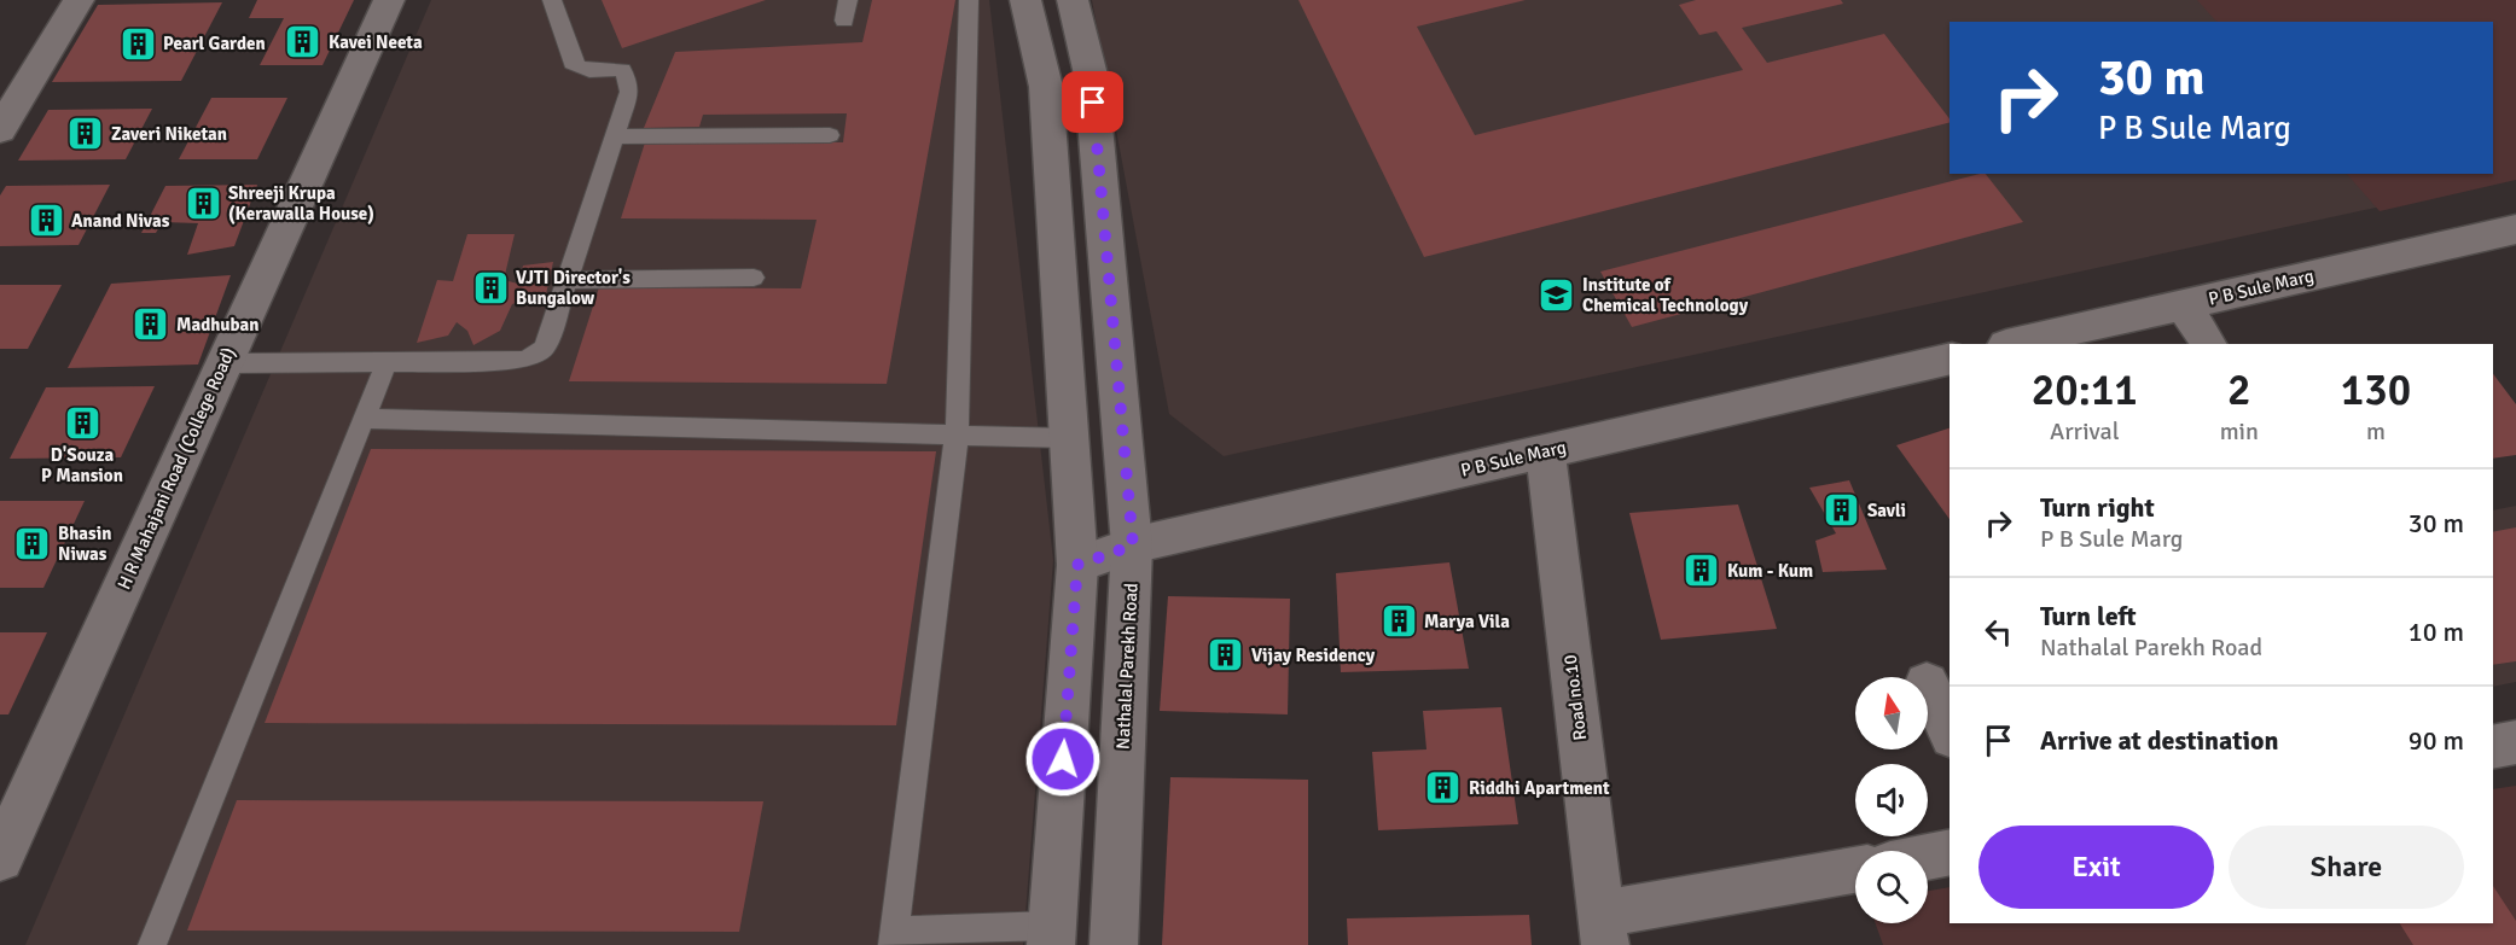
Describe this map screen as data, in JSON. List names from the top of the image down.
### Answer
{
  "streets": {
    "street": [
      "P B Sule Marg",
      "H R Mahajani Road (College Road)",
      "Nathalal Parekh Road",
      "Road no.10"
    ]
  },
  "crossings": [
    ["P B Sule Marg", "Nathalal Parekh Road"],
    ["P B Sule Marg", "Road no.10"]
  ],
  "places": {
    "building": [
      "Kavei Neeta",
      "Pearl Garden",
      "Zaveri Niketan",
      "Shreeji Krupa (Kerawalla House)",
      "Anand Nivas",
      "VJTI Director's Bungalow",
      "Madhuban",
      "D'Souza P Mansion",
      "Savli",
      "Bhasin Niwas",
      "Kum - Kum",
      "Marya Vila",
      "Vijay Residency",
      "Riddhi Apartment"
    ],
    "school or university": ["Institute of Chemical Technology"]
  },
  "north": "top",
  "page": {
    "turn": ["30 m", "P B Sule Marg"],
    "eta": [
      "20:11",
      "Arrival",
      "2",
      "min",
      "130",
      "m"
    ],
    "list": [
      {
        "name": "Turn right",
        "note": "P B Sule Marg",
        "value": "30 m"
      },
      {
        "name": "Turn left",
        "note": "Nathalal Parekh Road",
        "value": "10 m"
      },
      {
        "name": "Arrive at destination",
        "value": "90 m"
      }
    ],
    "buttons": ["Exit", "Share"]
  }
}
